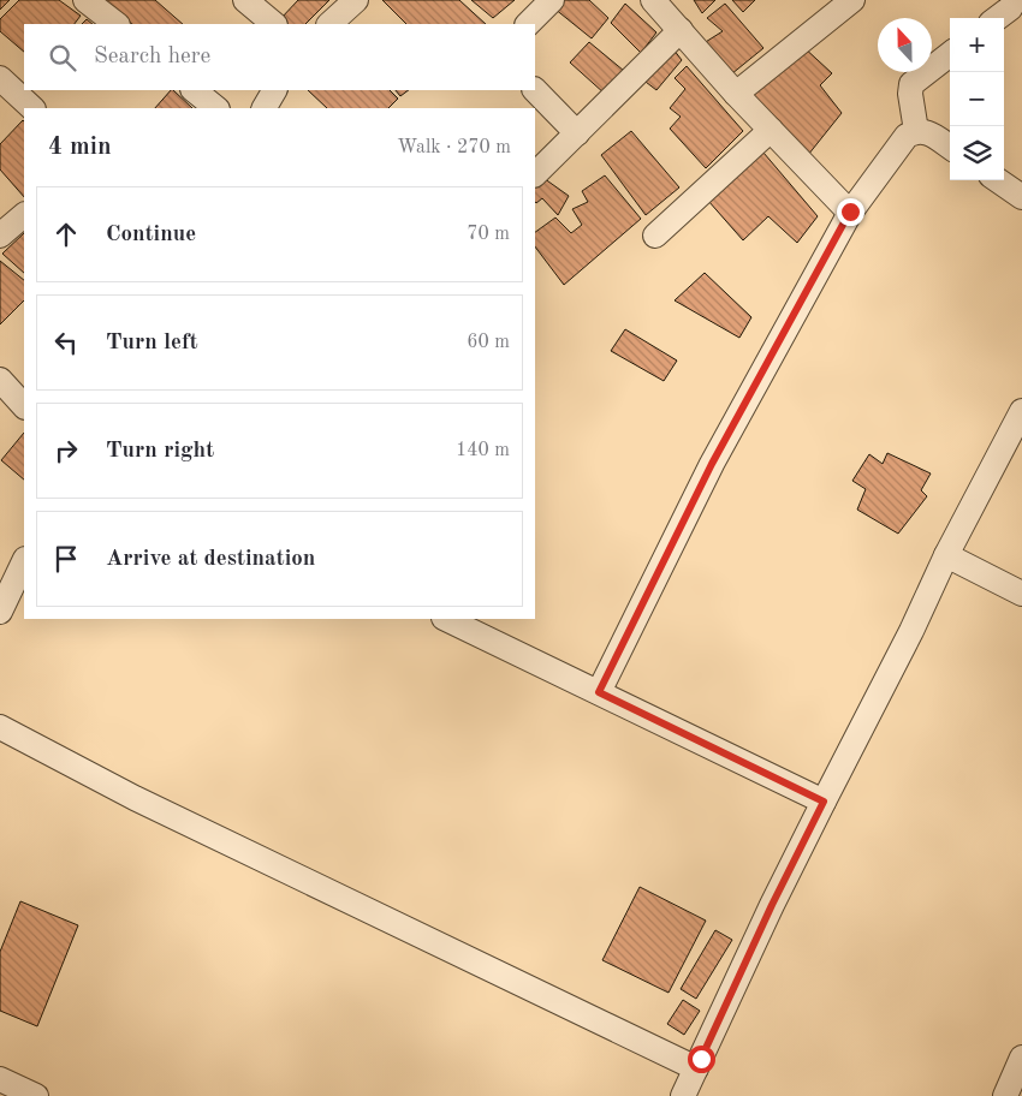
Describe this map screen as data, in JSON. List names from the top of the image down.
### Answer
{
  "north": "top",
  "page": {
    "map_buttons": ["+", "−"],
    "search": "Search here",
    "heading": ["4 min", "Walk · 270 m"],
    "list": [
      ["Continue", "70 m"],
      ["Turn left", "60 m"],
      ["Turn right", "140 m"],
      "Arrive at destination"
    ]
  }
}
